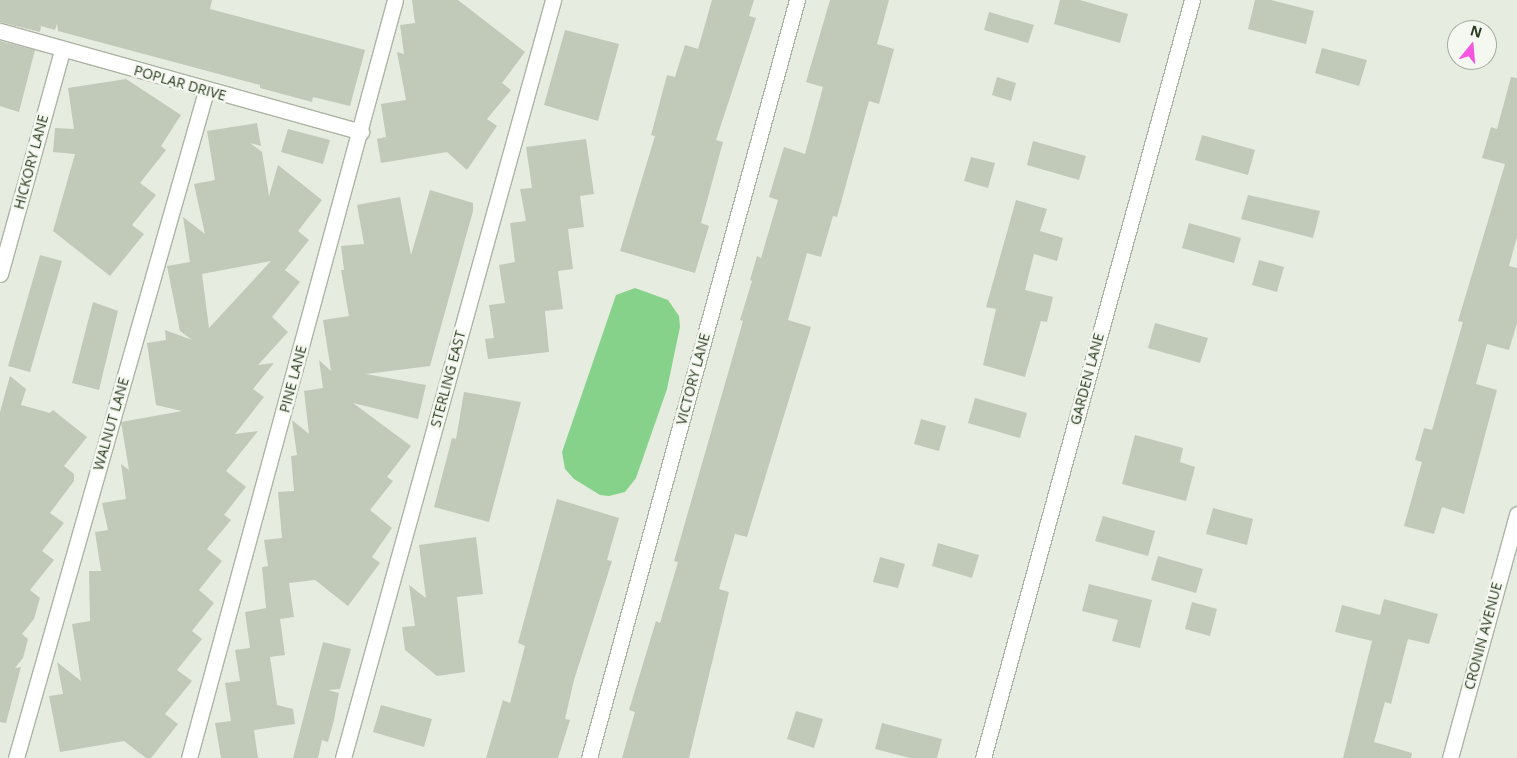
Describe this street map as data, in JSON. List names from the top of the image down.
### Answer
{
  "streets": {
    "street": [
      "POPLAR DRIVE",
      "HICKORY LANE",
      "PINE LANE",
      "STERLING EAST",
      "VICTORY LANE",
      "GARDEN LANE",
      "WALNUT LANE",
      "CRONIN AVENUE"
    ]
  },
  "crossings": [
    ["POPLAR DRIVE", "HICKORY LANE"],
    ["POPLAR DRIVE", "PINE LANE"],
    ["POPLAR DRIVE", "WALNUT LANE"]
  ],
  "north": "top"
}
